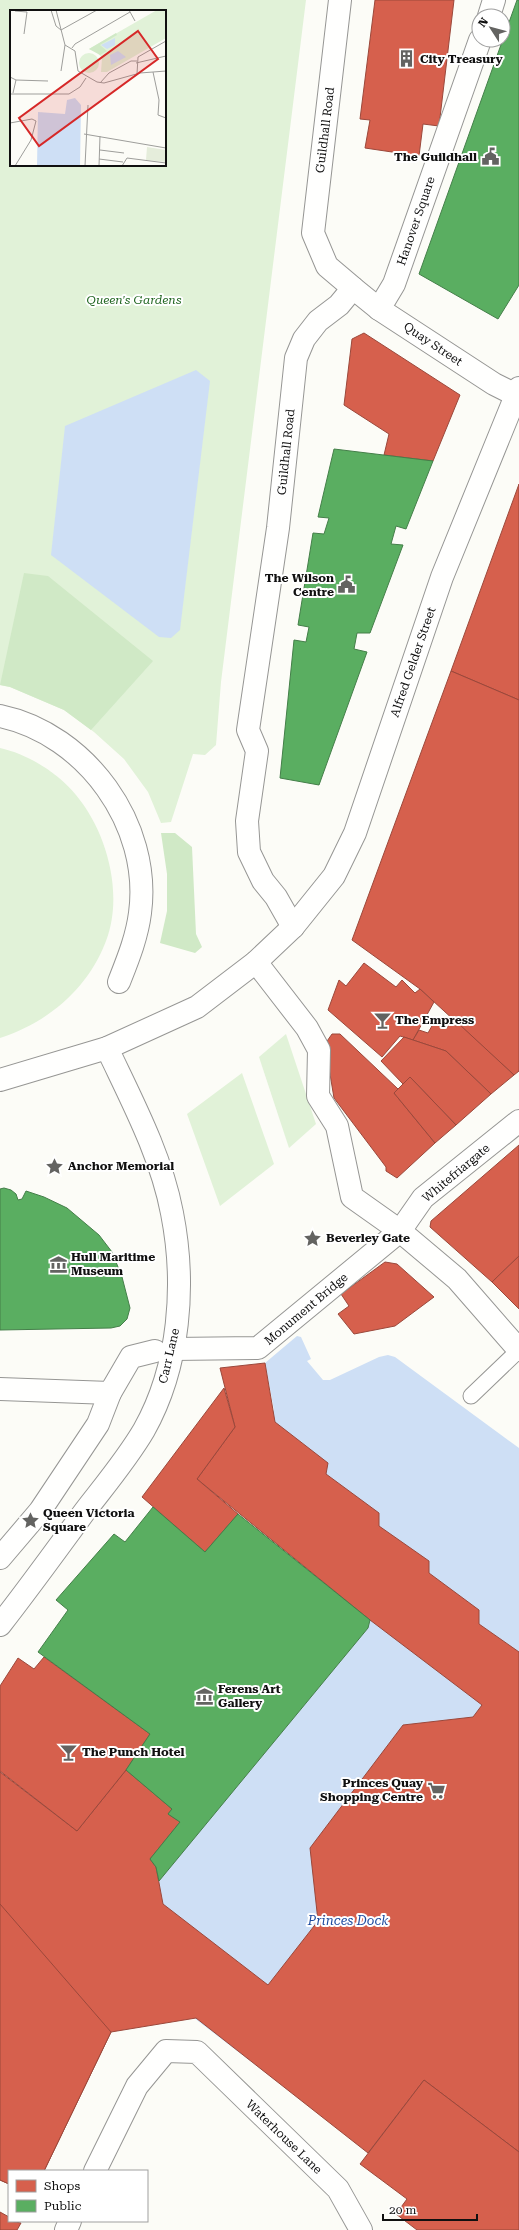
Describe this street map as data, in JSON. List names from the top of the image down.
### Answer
{
  "streets": {
    "street": [
      "Guildhall Road",
      "Hanover Square",
      "Quay Street",
      "Alfred Gelder Street",
      "Whitefriargate",
      "Monument Bridge",
      "Carr Lane",
      "Waterhouse Lane"
    ]
  },
  "crossings": [
    ["Guildhall Road", "Quay Street"],
    ["Guildhall Road", "Alfred Gelder Street"],
    ["Hanover Square", "Quay Street"],
    ["Quay Street", "Alfred Gelder Street"],
    ["Alfred Gelder Street", "Carr Lane"],
    ["Whitefriargate", "Monument Bridge"],
    ["Monument Bridge", "Carr Lane"]
  ],
  "water": ["Princes Dock"],
  "parks": ["Queen's Gardens"],
  "places": {
    "building": ["City Treasury"],
    "public building": ["The Guildhall", "The Wilson Centre"],
    "bar": ["The Empress", "The Punch Hotel"],
    "place": ["Anchor Memorial", "Beverley Gate", "Queen Victoria Square"],
    "museum": ["Hull Maritime Museum", "Ferens Art Gallery"],
    "supermarket": ["Princes Quay Shopping Centre"]
  },
  "legend": ["Shops", "Public"],
  "scale_bar": "20 m",
  "north": "top left"
}
